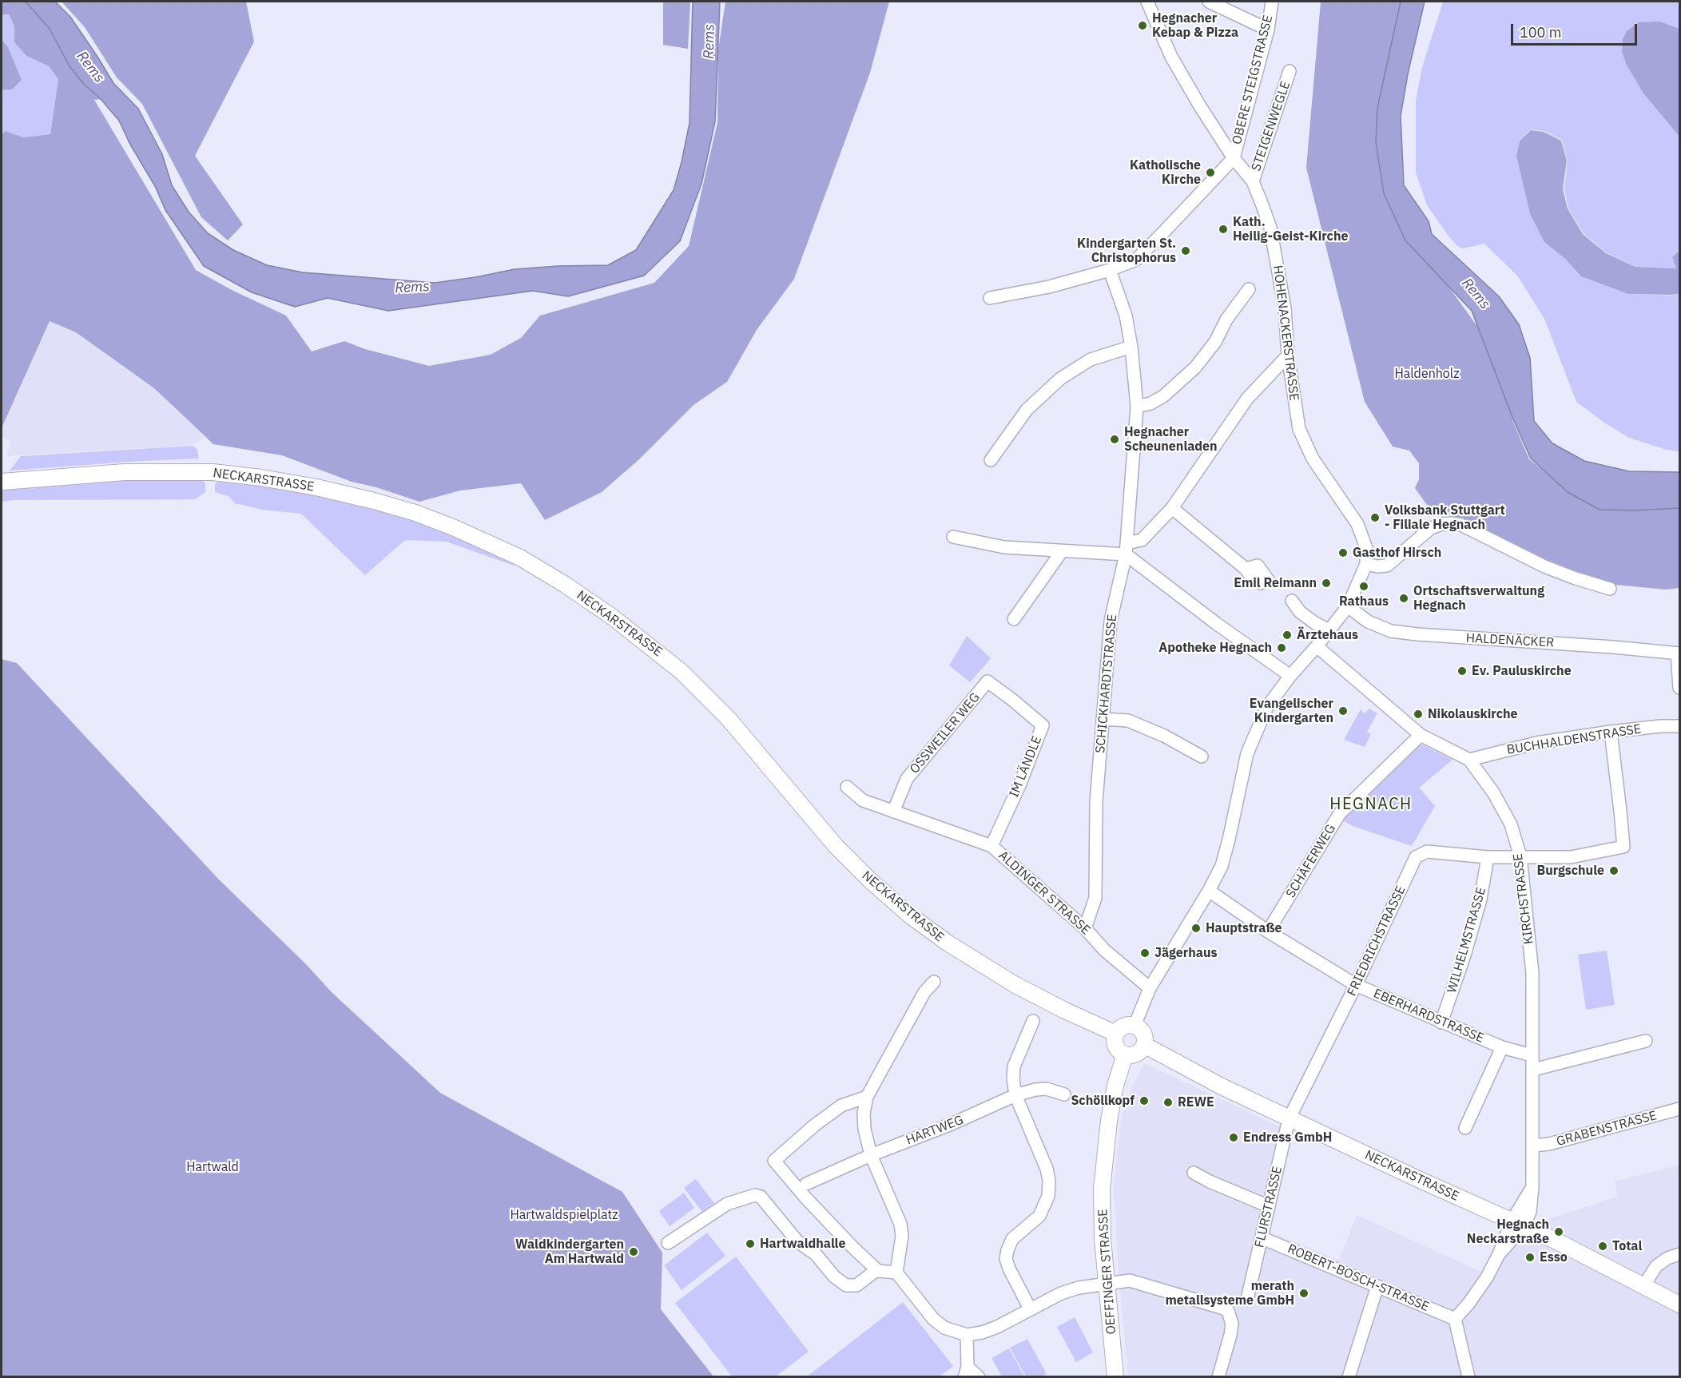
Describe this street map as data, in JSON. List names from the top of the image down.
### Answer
{
  "streets": {
    "main road": ["NECKARSTRASSE", "OEFFINGER STRASSE"],
    "street": [
      "OBERE STEIGSTRASSE",
      "STEIGENWEGLE",
      "HOHENACKERSTRASSE",
      "HALDENÄCKER",
      "SCHICKHARDTSTRASSE",
      "OSSWEILER WEG",
      "BUCHHALDENSTRASSE",
      "IM LÄNDLE",
      "SCHÄFERWEG",
      "ALDINGER STRASSE",
      "KIRCHSTRASSE",
      "WILHELMSTRASSE",
      "FRIEDRICHSTRASSE",
      "EBERHARDSTRASSE",
      "GRABENSTRASSE",
      "HARTWEG",
      "FLURSTRASSE",
      "ROBERT-BOSCH-STRASSE"
    ]
  },
  "crossings": [
    ["OBERE STEIGSTRASSE", "HOHENACKERSTRASSE"],
    ["STEIGENWEGLE", "HOHENACKERSTRASSE"],
    ["NECKARSTRASSE", "KIRCHSTRASSE"],
    ["NECKARSTRASSE", "FRIEDRICHSTRASSE"],
    ["NECKARSTRASSE", "FLURSTRASSE"],
    ["NECKARSTRASSE", "OEFFINGER STRASSE"],
    ["SCHICKHARDTSTRASSE", "ALDINGER STRASSE"],
    ["OSSWEILER WEG", "IM LÄNDLE"],
    ["OSSWEILER WEG", "ALDINGER STRASSE"],
    ["BUCHHALDENSTRASSE", "KIRCHSTRASSE"],
    ["BUCHHALDENSTRASSE", "FRIEDRICHSTRASSE"],
    ["IM LÄNDLE", "ALDINGER STRASSE"],
    ["SCHÄFERWEG", "KIRCHSTRASSE"],
    ["SCHÄFERWEG", "EBERHARDSTRASSE"],
    ["KIRCHSTRASSE", "FRIEDRICHSTRASSE"],
    ["KIRCHSTRASSE", "EBERHARDSTRASSE"],
    ["KIRCHSTRASSE", "GRABENSTRASSE"],
    ["KIRCHSTRASSE", "ROBERT-BOSCH-STRASSE"],
    ["WILHELMSTRASSE", "FRIEDRICHSTRASSE"],
    ["WILHELMSTRASSE", "EBERHARDSTRASSE"],
    ["FRIEDRICHSTRASSE", "EBERHARDSTRASSE"],
    ["FRIEDRICHSTRASSE", "FLURSTRASSE"],
    ["FLURSTRASSE", "ROBERT-BOSCH-STRASSE"]
  ],
  "districts": ["HEGNACH"],
  "water": ["Rems"],
  "parks": ["Haldenholz", "Hartwald", "Hartwaldspielplatz"],
  "places": [
    "Hegnacher Kebap & Pizza",
    "Katholische Kirche",
    "Kath. Heilig-Geist-Kirche",
    "Kindergarten St. Christophorus",
    "Hegnacher Scheunenladen",
    "Volksbank Stuttgart - Filiale Hegnach",
    "Gasthof Hirsch",
    "Emil Reimann",
    "Rathaus",
    "Ortschaftsverwaltung Hegnach",
    "Ärztehaus",
    "Apotheke Hegnach",
    "Ev. Pauluskirche",
    "Evangelischer Kindergarten",
    "Nikolauskirche",
    "Burgschule",
    "Hauptstraße",
    "Jägerhaus",
    "Schöllkopf",
    "REWE",
    "Endress GmbH",
    "Hegnach Neckarstraße",
    "Hartwaldhalle",
    "Total",
    "Waldkindergarten Am Hartwald",
    "Esso",
    "merath metallsysteme GmbH"
  ],
  "scale_bar": "100 m"
}
